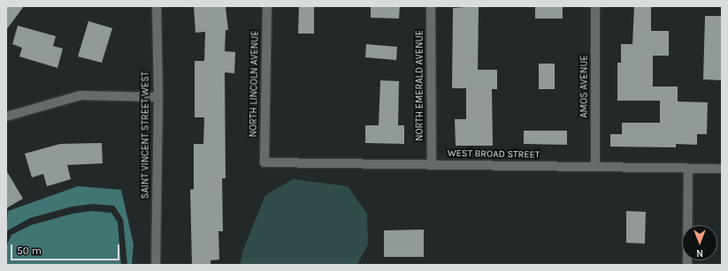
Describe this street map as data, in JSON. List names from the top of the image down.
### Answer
{
  "streets": {
    "street": [
      "NORTH LINCOLN AVENUE",
      "NORTH EMERALD AVENUE",
      "AMOS AVENUE",
      "SAINT VINCENT STREET WEST",
      "WEST BROAD STREET"
    ]
  },
  "crossings": [
    ["NORTH LINCOLN AVENUE", "WEST BROAD STREET"],
    ["NORTH EMERALD AVENUE", "WEST BROAD STREET"],
    ["AMOS AVENUE", "WEST BROAD STREET"]
  ],
  "scale_bar": "50 m",
  "north": "bottom"
}
